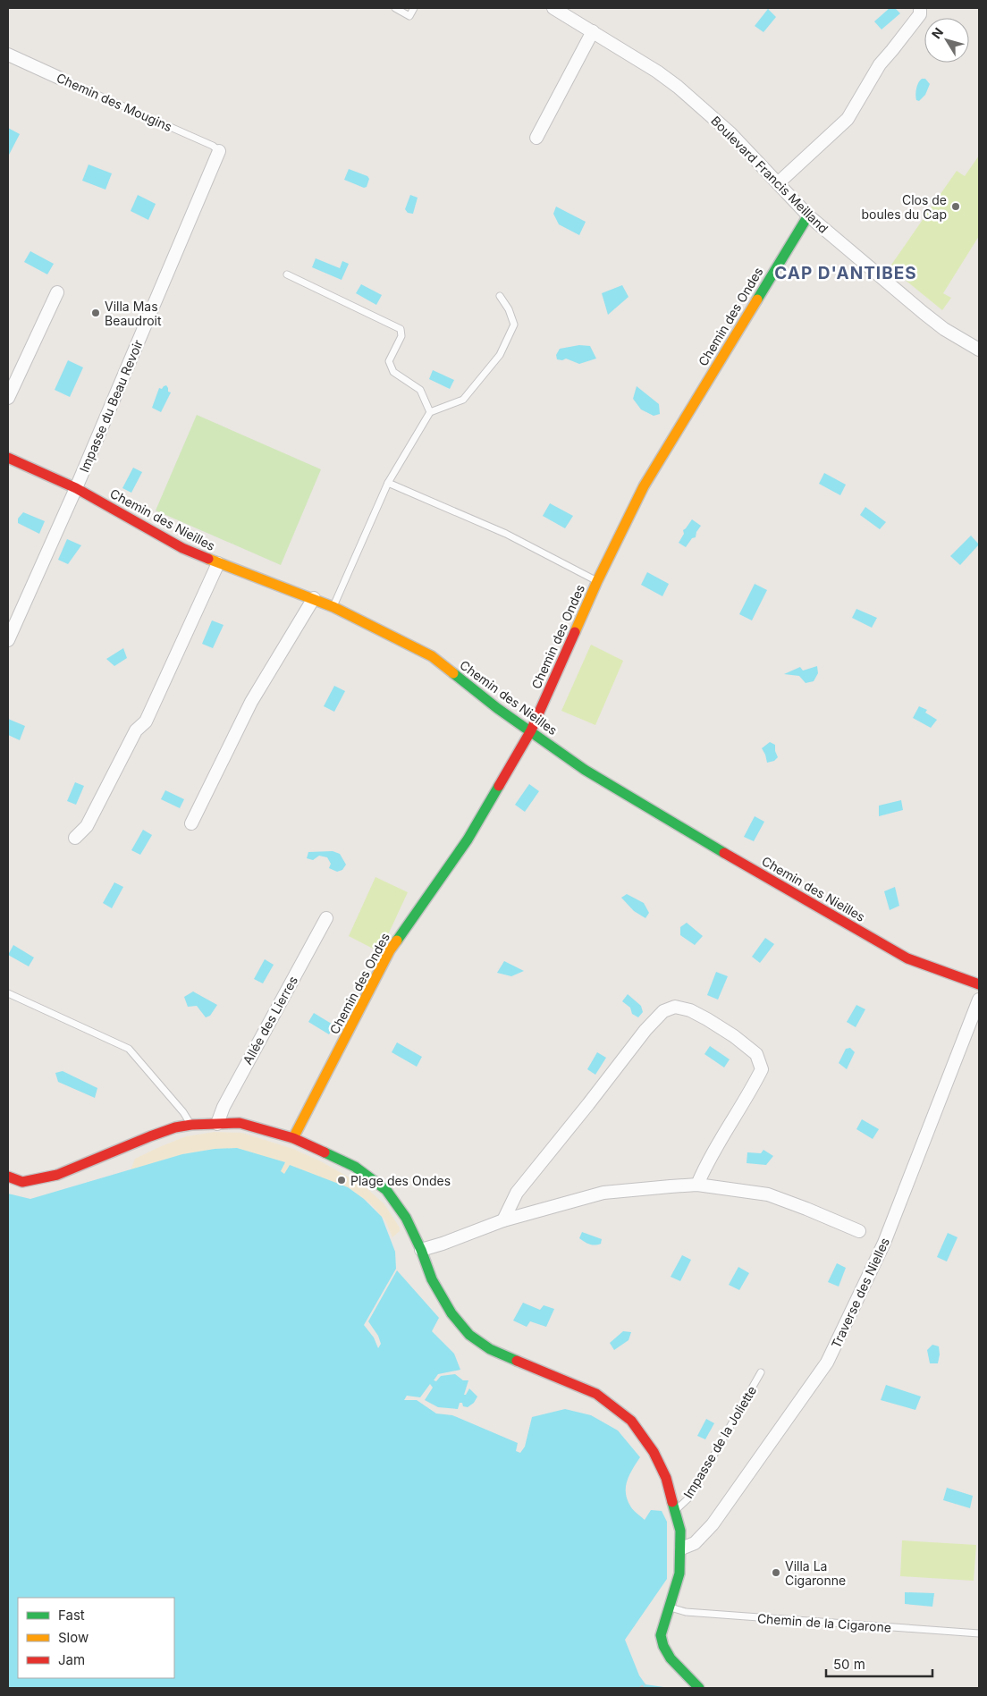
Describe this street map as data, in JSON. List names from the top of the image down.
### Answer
{
  "streets": {
    "street": [
      "Chemin des Mougins",
      "Boulevard Francis Meilland",
      "Chemin des Ondes",
      "Impasse du Beau Revoir",
      "Chemin des Nieilles",
      "Allée des Lierres",
      "Traverse des Nielles"
    ],
    "lane": ["Impasse de la Joliette", "Chemin de la Cigarone"]
  },
  "crossings": [
    ["Chemin des Mougins", "Impasse du Beau Revoir"],
    ["Boulevard Francis Meilland", "Chemin des Ondes"],
    ["Chemin des Ondes", "Chemin des Nieilles"],
    ["Impasse du Beau Revoir", "Chemin des Nieilles"]
  ],
  "districts": ["CAP D'ANTIBES"],
  "places": [
    "Clos de boules du Cap",
    "Villa Mas Beaudroit",
    "Plage des Ondes",
    "Villa La Cigaronne"
  ],
  "legend": ["Fast", "Slow", "Jam"],
  "scale_bar": "50 m",
  "north": "top left"
}
